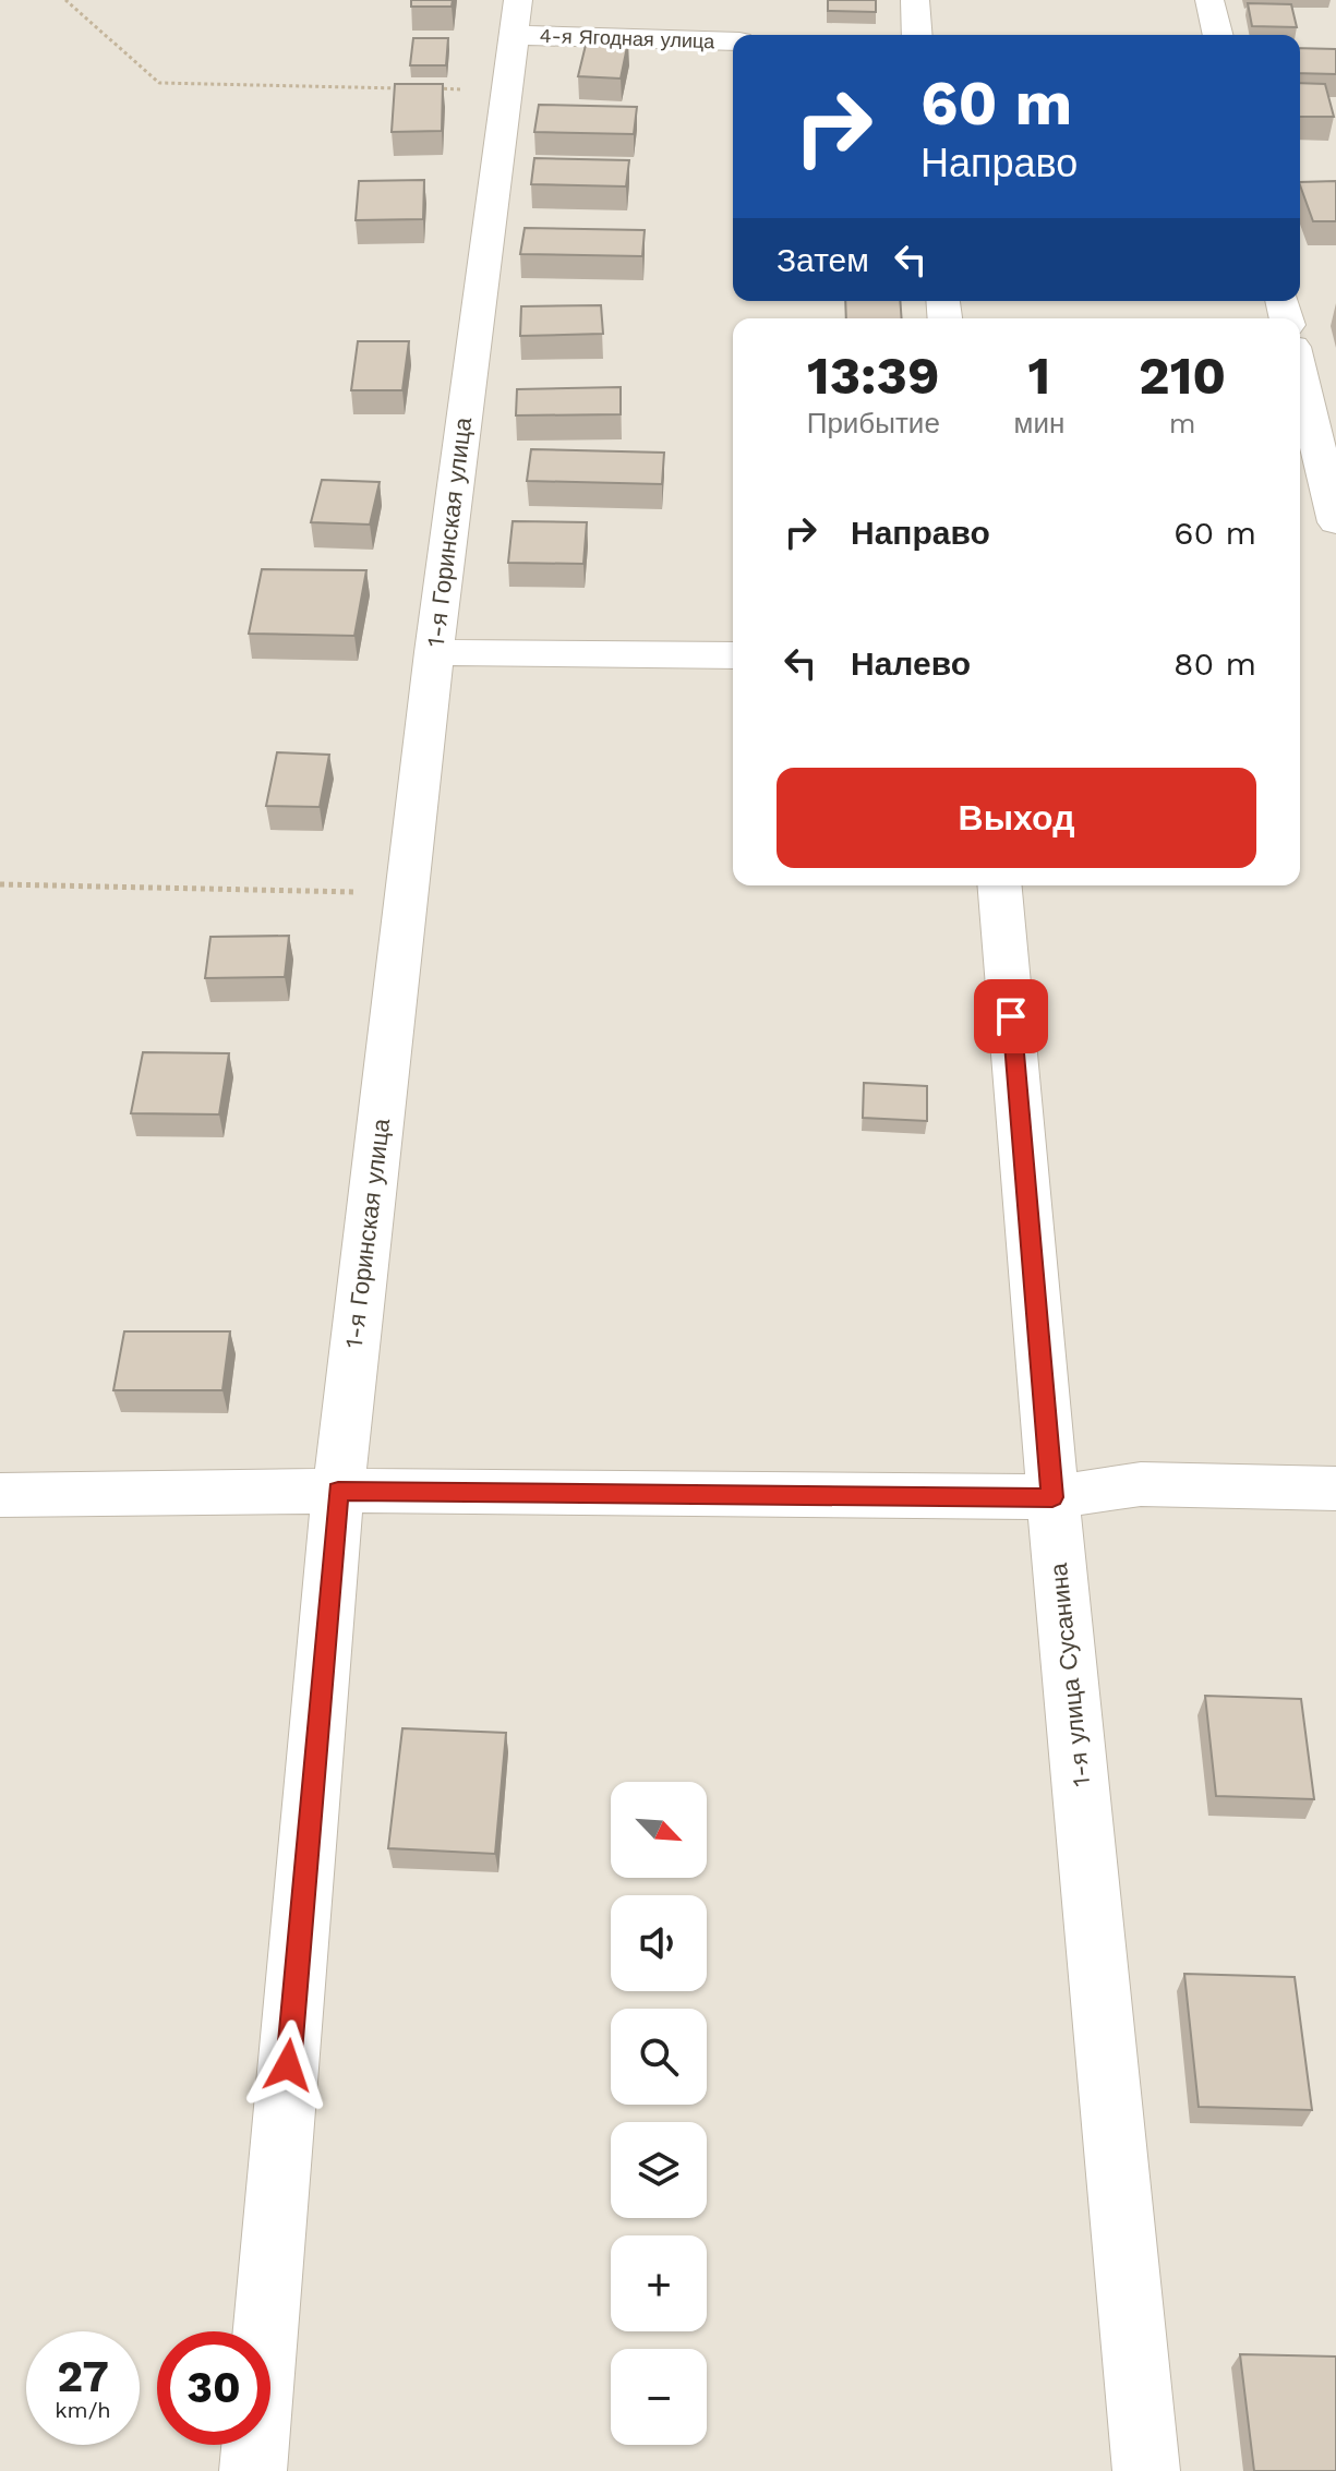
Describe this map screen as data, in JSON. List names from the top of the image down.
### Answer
{
  "streets": {
    "street": ["4-я Ягодная улица", "1-я Горинская улица", "1-я улица Сусанина"]
  },
  "crossings": [
    ["4-я Ягодная улица", "1-я Горинская улица"]
  ],
  "north": "bottom right",
  "page": {
    "turn": ["60 m", "Направо"],
    "then": "Затем",
    "eta": [
      "13:39",
      "Прибытие",
      "1",
      "мин",
      "210",
      "m"
    ],
    "list": [
      {
        "name": "Направо",
        "value": "60 m"
      },
      {
        "name": "Налево",
        "value": "80 m"
      }
    ],
    "buttons": "Выход",
    "map_buttons": ["+", "−"],
    "speed": "27 km/h",
    "limit": "30"
  }
}
